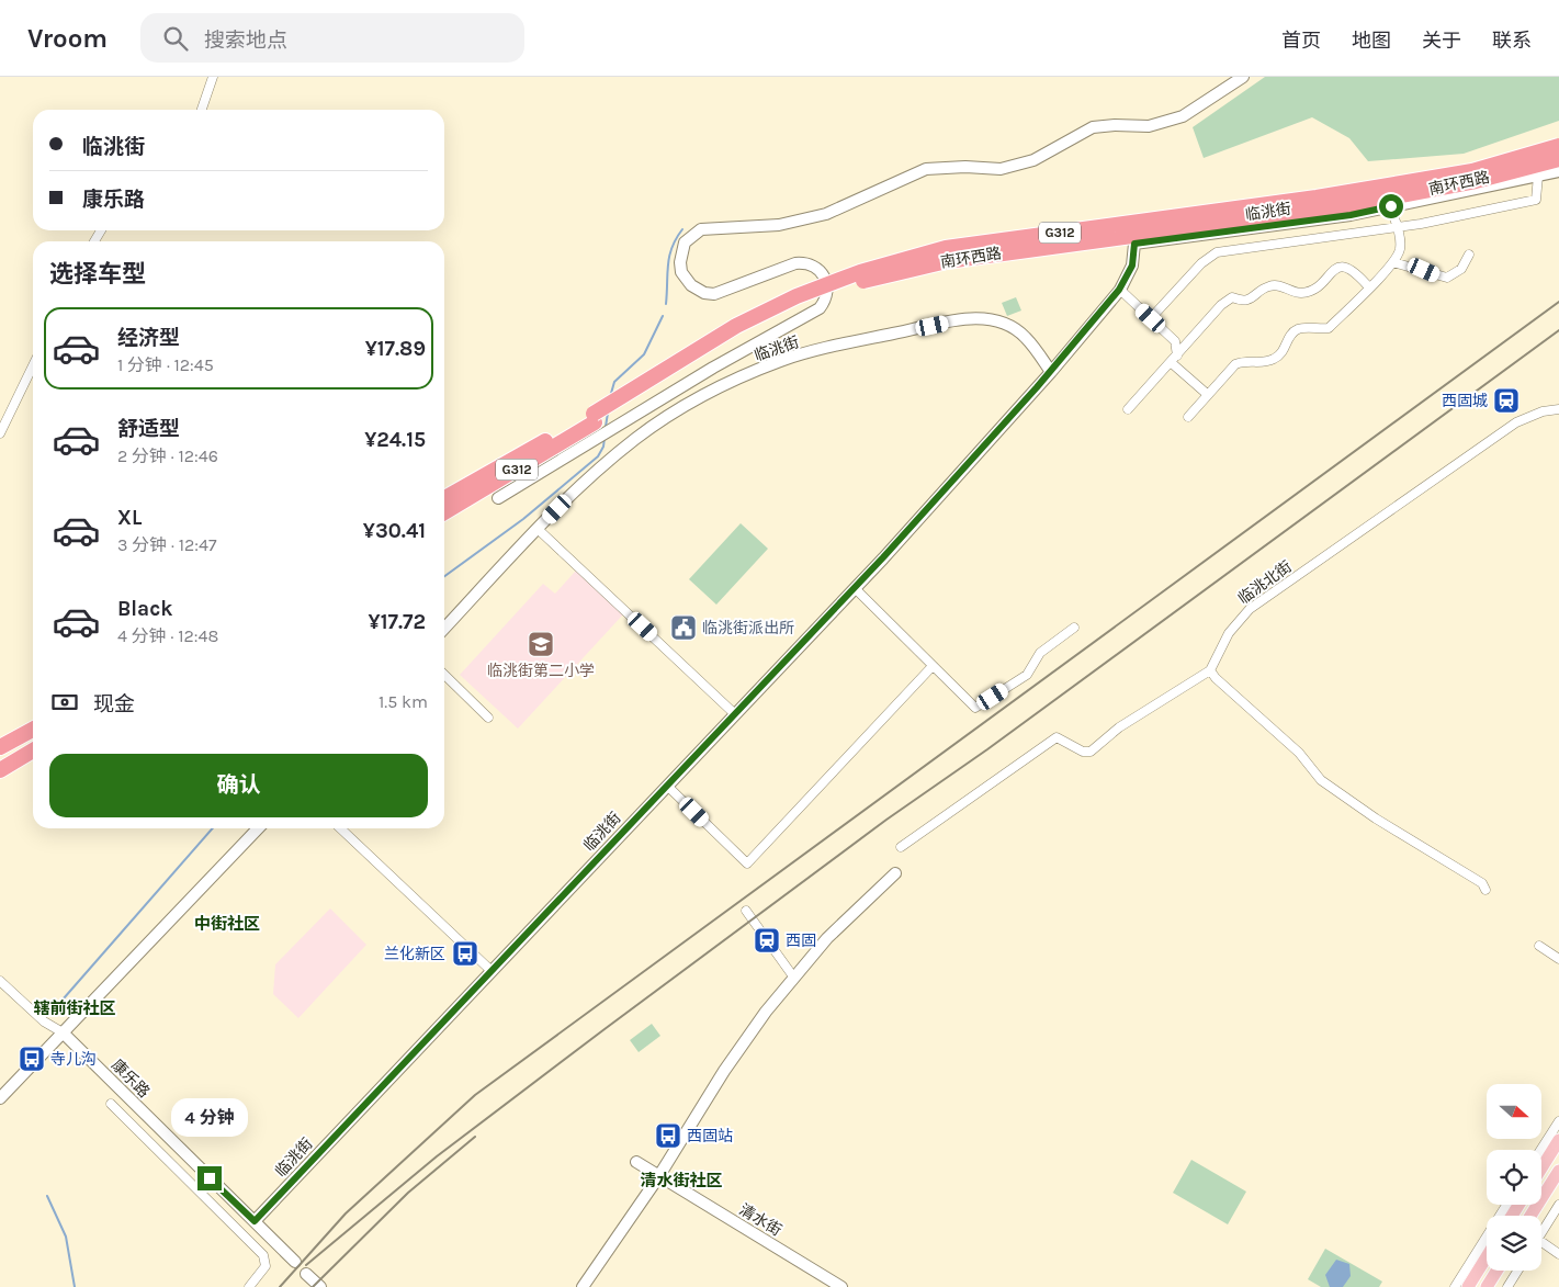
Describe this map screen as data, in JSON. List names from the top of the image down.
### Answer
{
  "streets": {
    "highway": ["南环西路", "G312"],
    "street": [
      "临洮街",
      "临洮北街",
      "康乐路",
      "清水街"
    ]
  },
  "crossings": [
    ["临洮街", "康乐路"]
  ],
  "districts": ["中街社区", "辖前街社区", "清水街社区"],
  "places": {
    "station": ["西固城", "西固"],
    "public building": ["临洮街派出所"],
    "school or university": ["临洮街第二小学"],
    "bus stop": ["兰化新区", "寺儿沟", "西固站"]
  },
  "north": "right",
  "page": {
    "header": "Vroom",
    "search": "搜索地点",
    "nav": [
      "首页",
      "地图",
      "关于",
      "联系"
    ],
    "banner": ["临洮街", "康乐路"],
    "heading": "选择车型",
    "list": [
      {
        "name": "经济型",
        "note": "1 分钟 · 12:45",
        "value": "¥17.89"
      },
      {
        "name": "舒适型",
        "note": "2 分钟 · 12:46",
        "value": "¥24.15"
      },
      {
        "name": "XL",
        "note": "3 分钟 · 12:47",
        "value": "¥30.41"
      },
      {
        "name": "Black",
        "note": "4 分钟 · 12:48",
        "value": "¥17.72"
      }
    ],
    "pay": ["现金", "1.5 km"],
    "buttons": "确认",
    "bubble": "4 分钟"
  }
}
